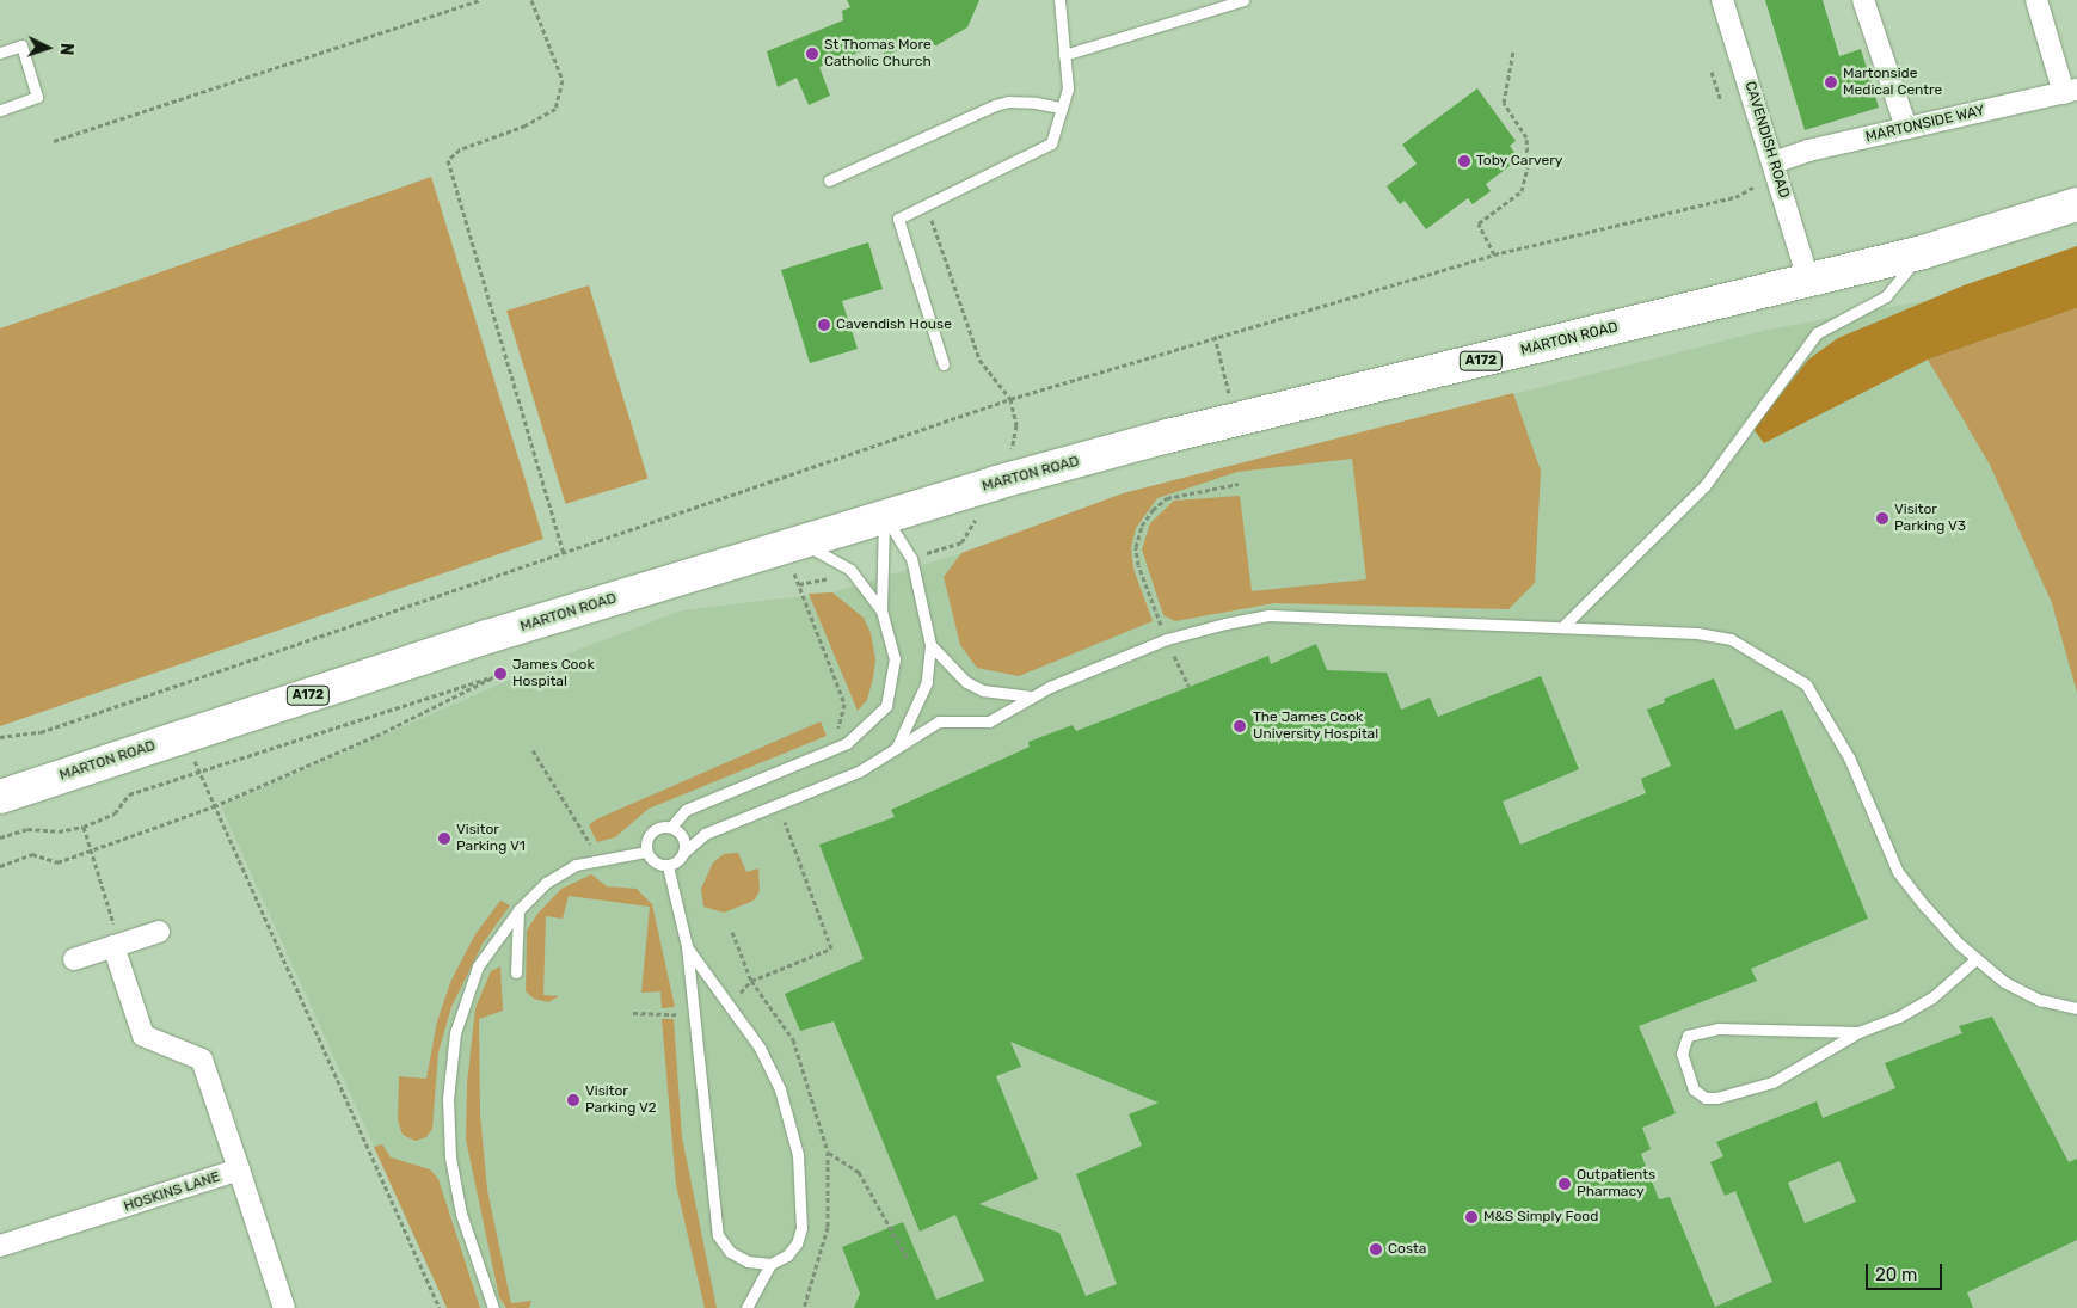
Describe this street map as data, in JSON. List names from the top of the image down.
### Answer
{
  "streets": {
    "main road": ["MARTON ROAD", "A172"],
    "street": ["MARTONSIDE WAY", "CAVENDISH ROAD", "HOSKINS LANE"]
  },
  "crossings": [
    ["MARTONSIDE WAY", "CAVENDISH ROAD"],
    ["CAVENDISH ROAD", "MARTON ROAD"]
  ],
  "places": [
    "St Thomas More Catholic Church",
    "Martonside Medical Centre",
    "Toby Carvery",
    "Cavendish House",
    "Visitor Parking V3",
    "James Cook Hospital",
    "The James Cook University Hospital",
    "Visitor Parking V1",
    "Visitor Parking V2",
    "Outpatients Pharmacy",
    "M&S Simply Food",
    "Costa"
  ],
  "scale_bar": "20 m",
  "north": "right"
}
